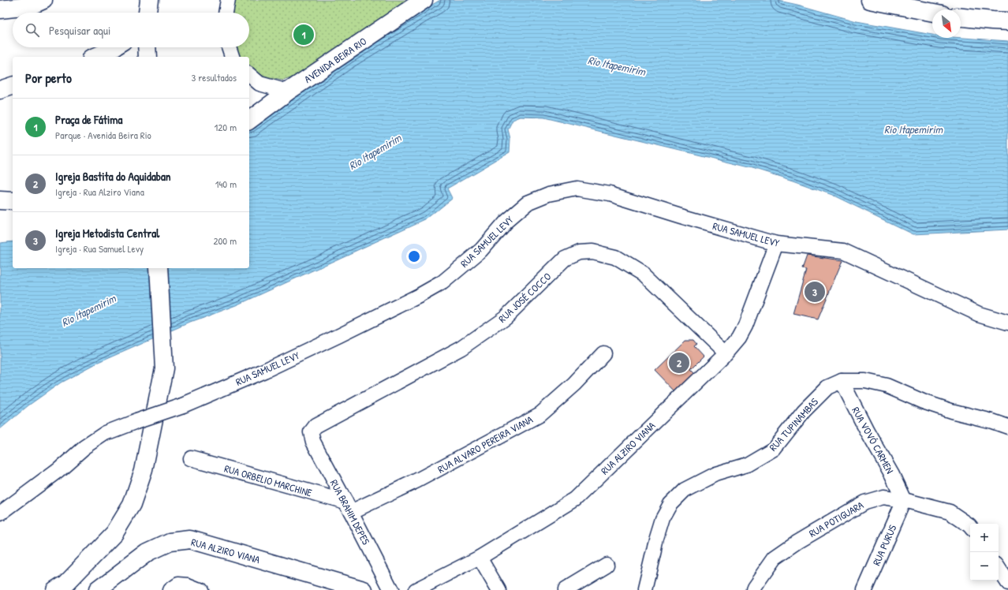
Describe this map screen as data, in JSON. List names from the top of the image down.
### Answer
{
  "streets": {
    "main road": ["AVENIDA BEIRA RIO", "RUA ALZIRO VIANA"],
    "street": [
      "RUA SAMUEL LEVY",
      "RUA JOSÉ COCCO",
      "RUA TUPINAMBAS",
      "RUA VOVÓ CARMEN",
      "RUA ALVARO PEREIRA VIANA",
      "RUA ORBELIO MARCHINE",
      "RUA BRAHIM DEPES",
      "RUA POTIGUARA",
      "RUA PURUS"
    ]
  },
  "crossings": [
    ["RUA SAMUEL LEVY", "RUA ALZIRO VIANA"],
    ["RUA JOSÉ COCCO", "RUA ALZIRO VIANA"],
    ["RUA JOSÉ COCCO", "RUA BRAHIM DEPES"],
    ["RUA TUPINAMBAS", "RUA VOVÓ CARMEN"],
    ["RUA VOVÓ CARMEN", "RUA POTIGUARA"],
    ["RUA VOVÓ CARMEN", "RUA PURUS"],
    ["RUA ALVARO PEREIRA VIANA", "RUA ORBELIO MARCHINE"],
    ["RUA ALVARO PEREIRA VIANA", "RUA BRAHIM DEPES"],
    ["RUA ORBELIO MARCHINE", "RUA BRAHIM DEPES"],
    ["RUA POTIGUARA", "RUA PURUS"]
  ],
  "water": ["Rio Itapemirim"],
  "north": "bottom right",
  "page": {
    "search": "Pesquisar aqui",
    "pins": ["1", "3", "2"],
    "heading": ["Por perto", "3 resultados"],
    "list": [
      {
        "mark": "1",
        "name": "Praça de Fátima",
        "note": "Parque · Avenida Beira Rio",
        "value": "120 m"
      },
      {
        "mark": "2",
        "name": "Igreja Bastita do Aquidaban",
        "note": "Igreja · Rua Alziro Viana",
        "value": "140 m"
      },
      {
        "mark": "3",
        "name": "Igreja Metodista Central",
        "note": "Igreja · Rua Samuel Levy",
        "value": "200 m"
      }
    ],
    "map_buttons": ["+", "−"]
  }
}
